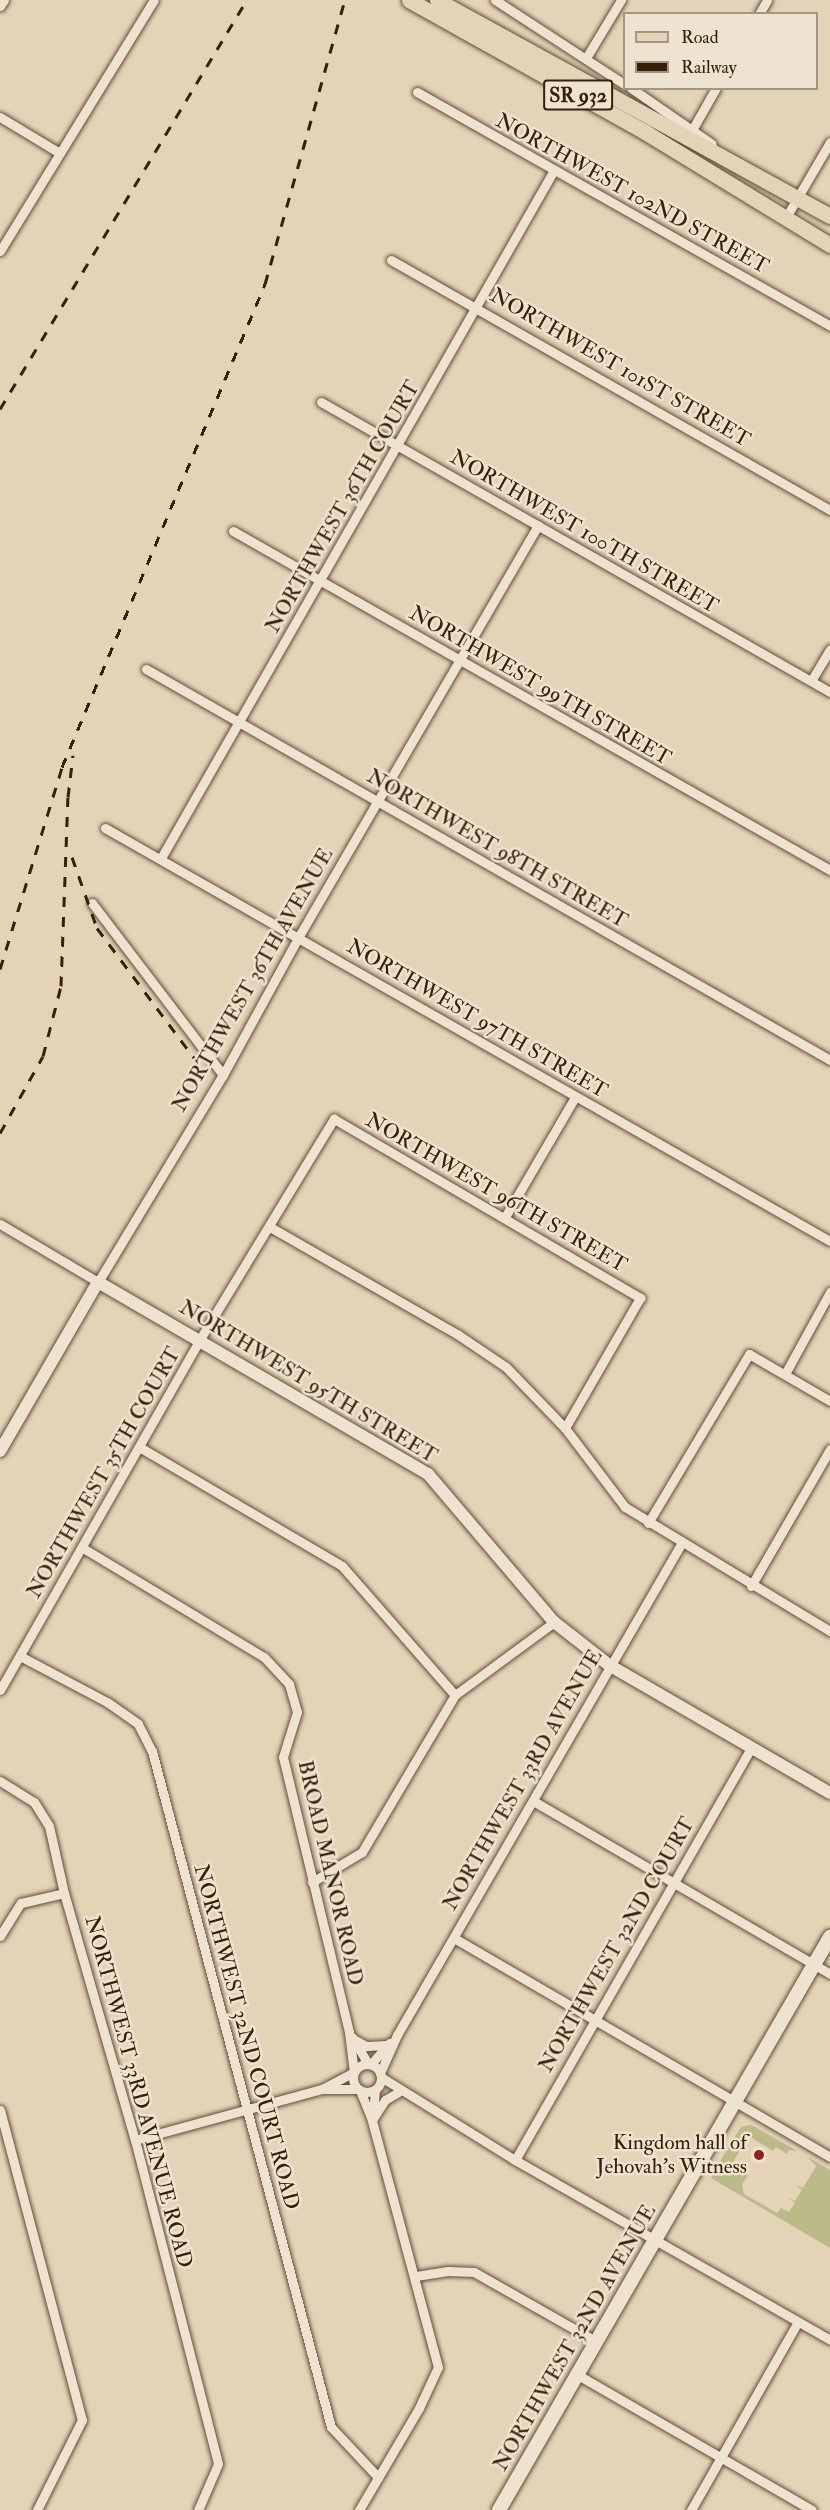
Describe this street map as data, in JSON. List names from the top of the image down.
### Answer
{
  "streets": {
    "main road": ["SR 932", "NORTHWEST 32ND AVENUE"],
    "street": [
      "NORTHWEST 102ND STREET",
      "NORTHWEST 101ST STREET",
      "NORTHWEST 36TH COURT",
      "NORTHWEST 100TH STREET",
      "NORTHWEST 99TH STREET",
      "NORTHWEST 98TH STREET",
      "NORTHWEST 36TH AVENUE",
      "NORTHWEST 97TH STREET",
      "NORTHWEST 96TH STREET",
      "NORTHWEST 95TH STREET",
      "NORTHWEST 35TH COURT",
      "NORTHWEST 33RD AVENUE",
      "BROAD MANOR ROAD",
      "NORTHWEST 32ND COURT",
      "NORTHWEST 32ND COURT ROAD",
      "NORTHWEST 33RD AVENUE ROAD"
    ]
  },
  "crossings": [
    ["NORTHWEST 102ND STREET", "NORTHWEST 36TH COURT"],
    ["NORTHWEST 101ST STREET", "NORTHWEST 36TH COURT"],
    ["NORTHWEST 36TH COURT", "NORTHWEST 100TH STREET"],
    ["NORTHWEST 36TH COURT", "NORTHWEST 99TH STREET"],
    ["NORTHWEST 36TH COURT", "NORTHWEST 98TH STREET"],
    ["NORTHWEST 36TH COURT", "NORTHWEST 97TH STREET"],
    ["NORTHWEST 100TH STREET", "NORTHWEST 36TH AVENUE"],
    ["NORTHWEST 99TH STREET", "NORTHWEST 36TH AVENUE"],
    ["NORTHWEST 98TH STREET", "NORTHWEST 36TH AVENUE"],
    ["NORTHWEST 36TH AVENUE", "NORTHWEST 97TH STREET"],
    ["NORTHWEST 36TH AVENUE", "NORTHWEST 95TH STREET"],
    ["NORTHWEST 96TH STREET", "NORTHWEST 35TH COURT"],
    ["NORTHWEST 95TH STREET", "NORTHWEST 35TH COURT"],
    ["NORTHWEST 95TH STREET", "NORTHWEST 33RD AVENUE"],
    ["NORTHWEST 95TH STREET", "NORTHWEST 32ND COURT"],
    ["NORTHWEST 35TH COURT", "BROAD MANOR ROAD"],
    ["NORTHWEST 35TH COURT", "NORTHWEST 32ND COURT ROAD"],
    ["NORTHWEST 33RD AVENUE", "BROAD MANOR ROAD"]
  ],
  "places": ["Kingdom hall of Jehovah's Witness"],
  "legend": ["Road", "Railway"]
}
